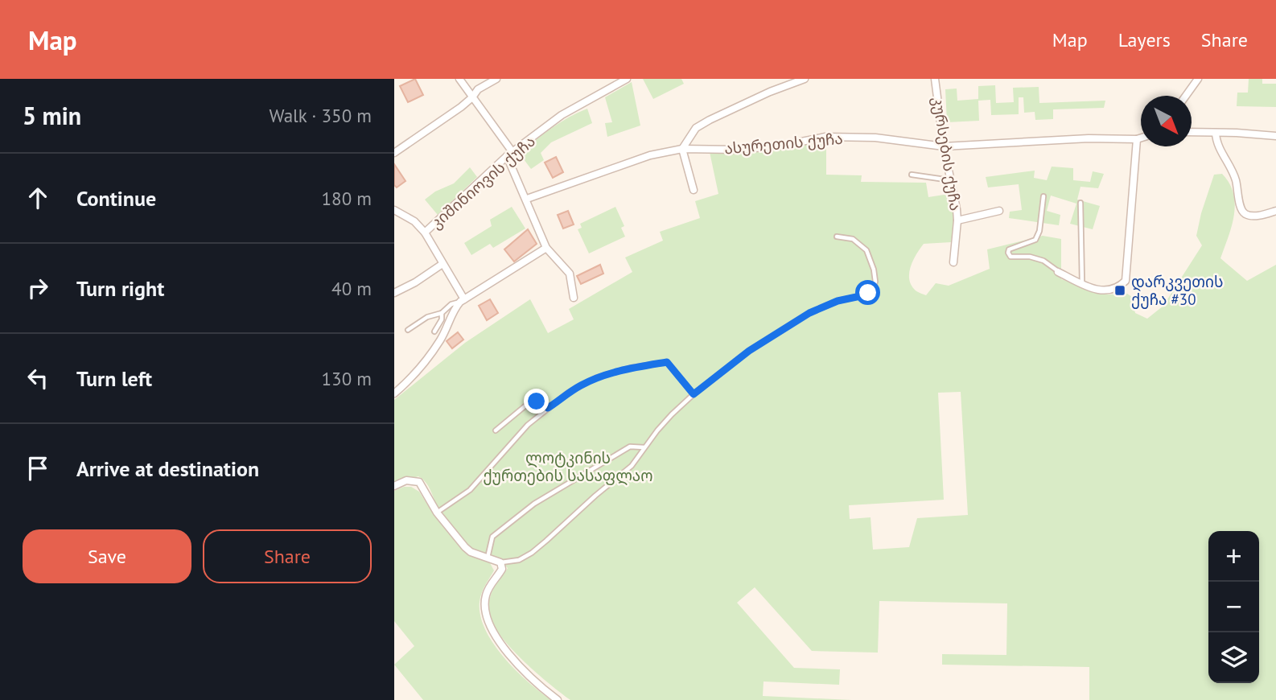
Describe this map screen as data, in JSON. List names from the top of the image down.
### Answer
{
  "streets": {
    "street": ["ასურეთის ქუჩა", "კურსების ქუჩა", "კიშინიოვის ქუჩა"]
  },
  "crossings": [
    ["ასურეთის ქუჩა", "კურსების ქუჩა"]
  ],
  "parks": ["ლოტკინის ქურთების სასაფლაო"],
  "places": {
    "transit": ["დარკვეთის ქუჩა #30"]
  },
  "north": "bottom right",
  "page": {
    "header": "Map",
    "nav": ["Map", "Layers", "Share"],
    "heading": ["5 min", "Walk · 350 m"],
    "list": [
      ["Continue", "180 m"],
      ["Turn right", "40 m"],
      ["Turn left", "130 m"],
      "Arrive at destination"
    ],
    "buttons": ["Save", "Share"],
    "map_buttons": ["+", "−"]
  }
}
